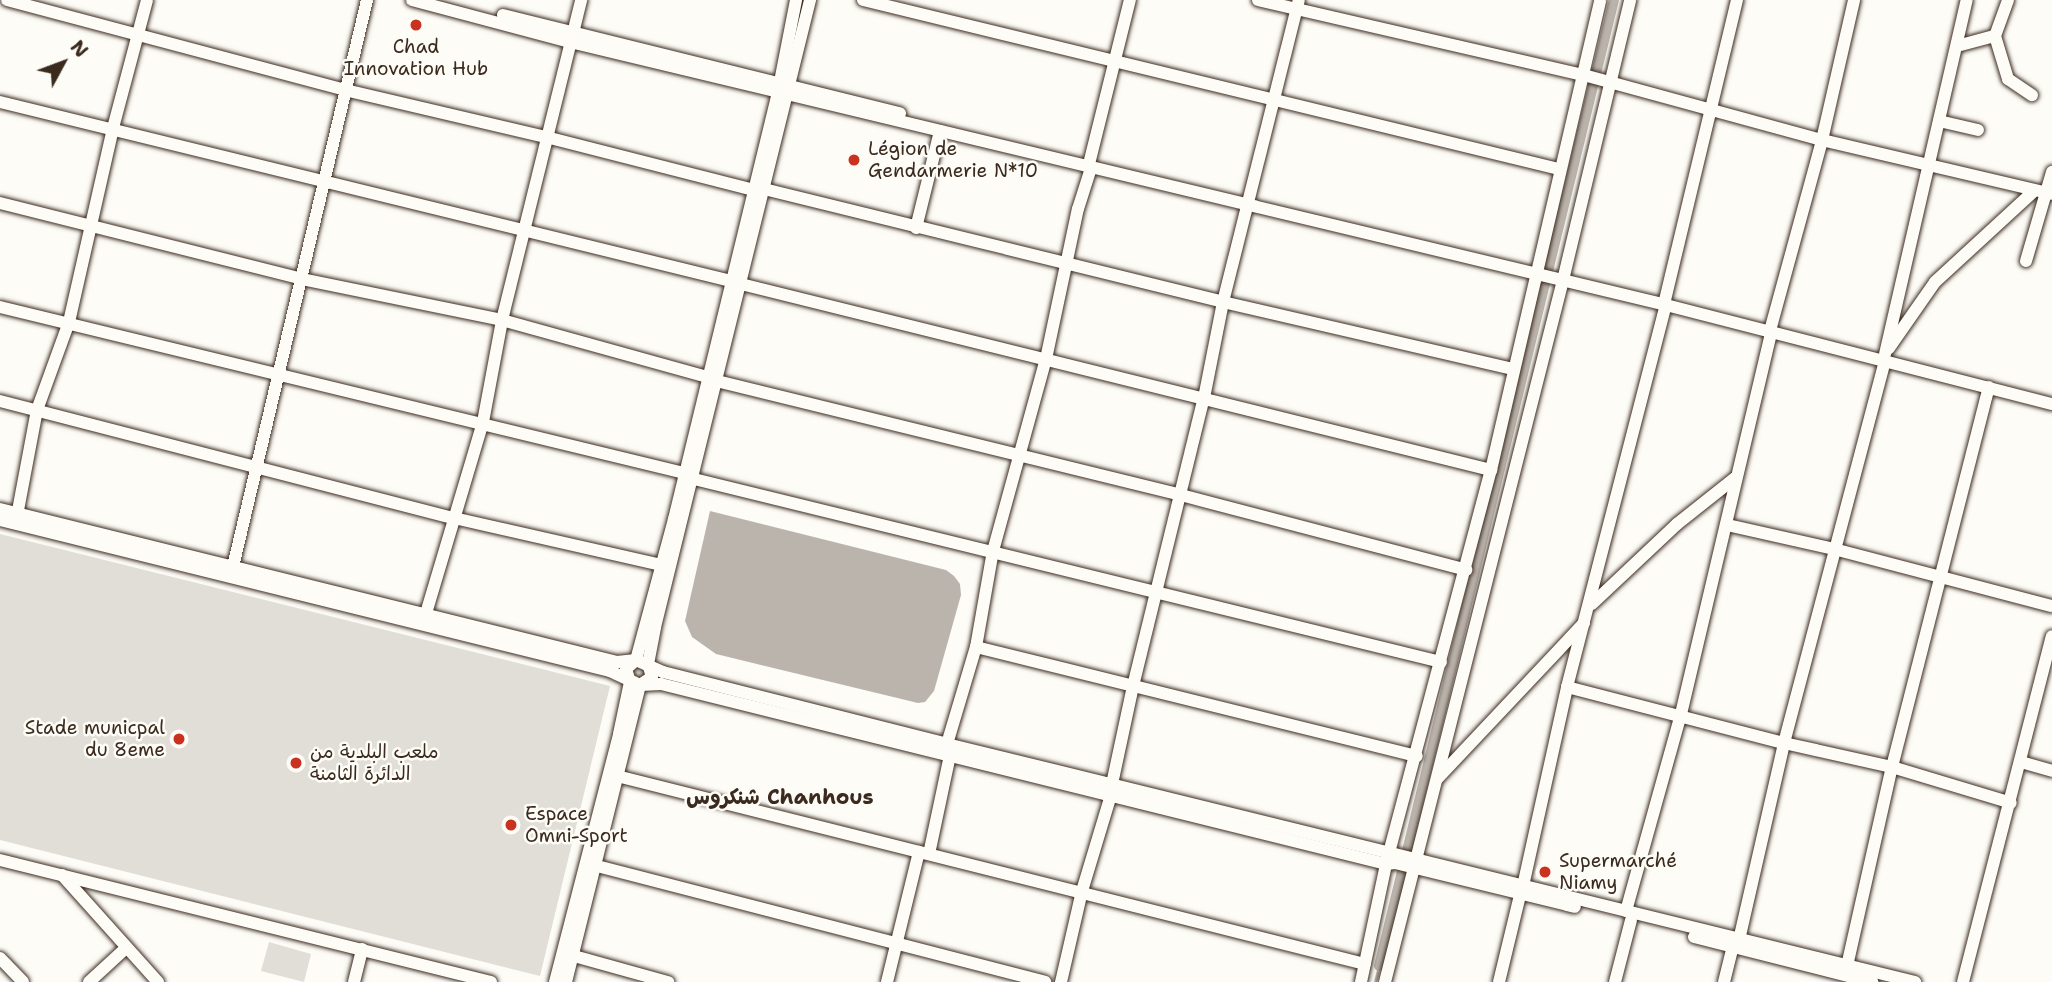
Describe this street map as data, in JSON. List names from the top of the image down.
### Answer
{
  "districts": ["شنكروس Chanhous"],
  "places": [
    "Chad Innovation Hub",
    "Légion de Gendarmerie N*10",
    "Stade municpal du 8eme",
    "ملعب البلدية من الدائرة الثامنة",
    "Espace Omni-Sport",
    "Supermarché Niamy"
  ],
  "north": "top right"
}
